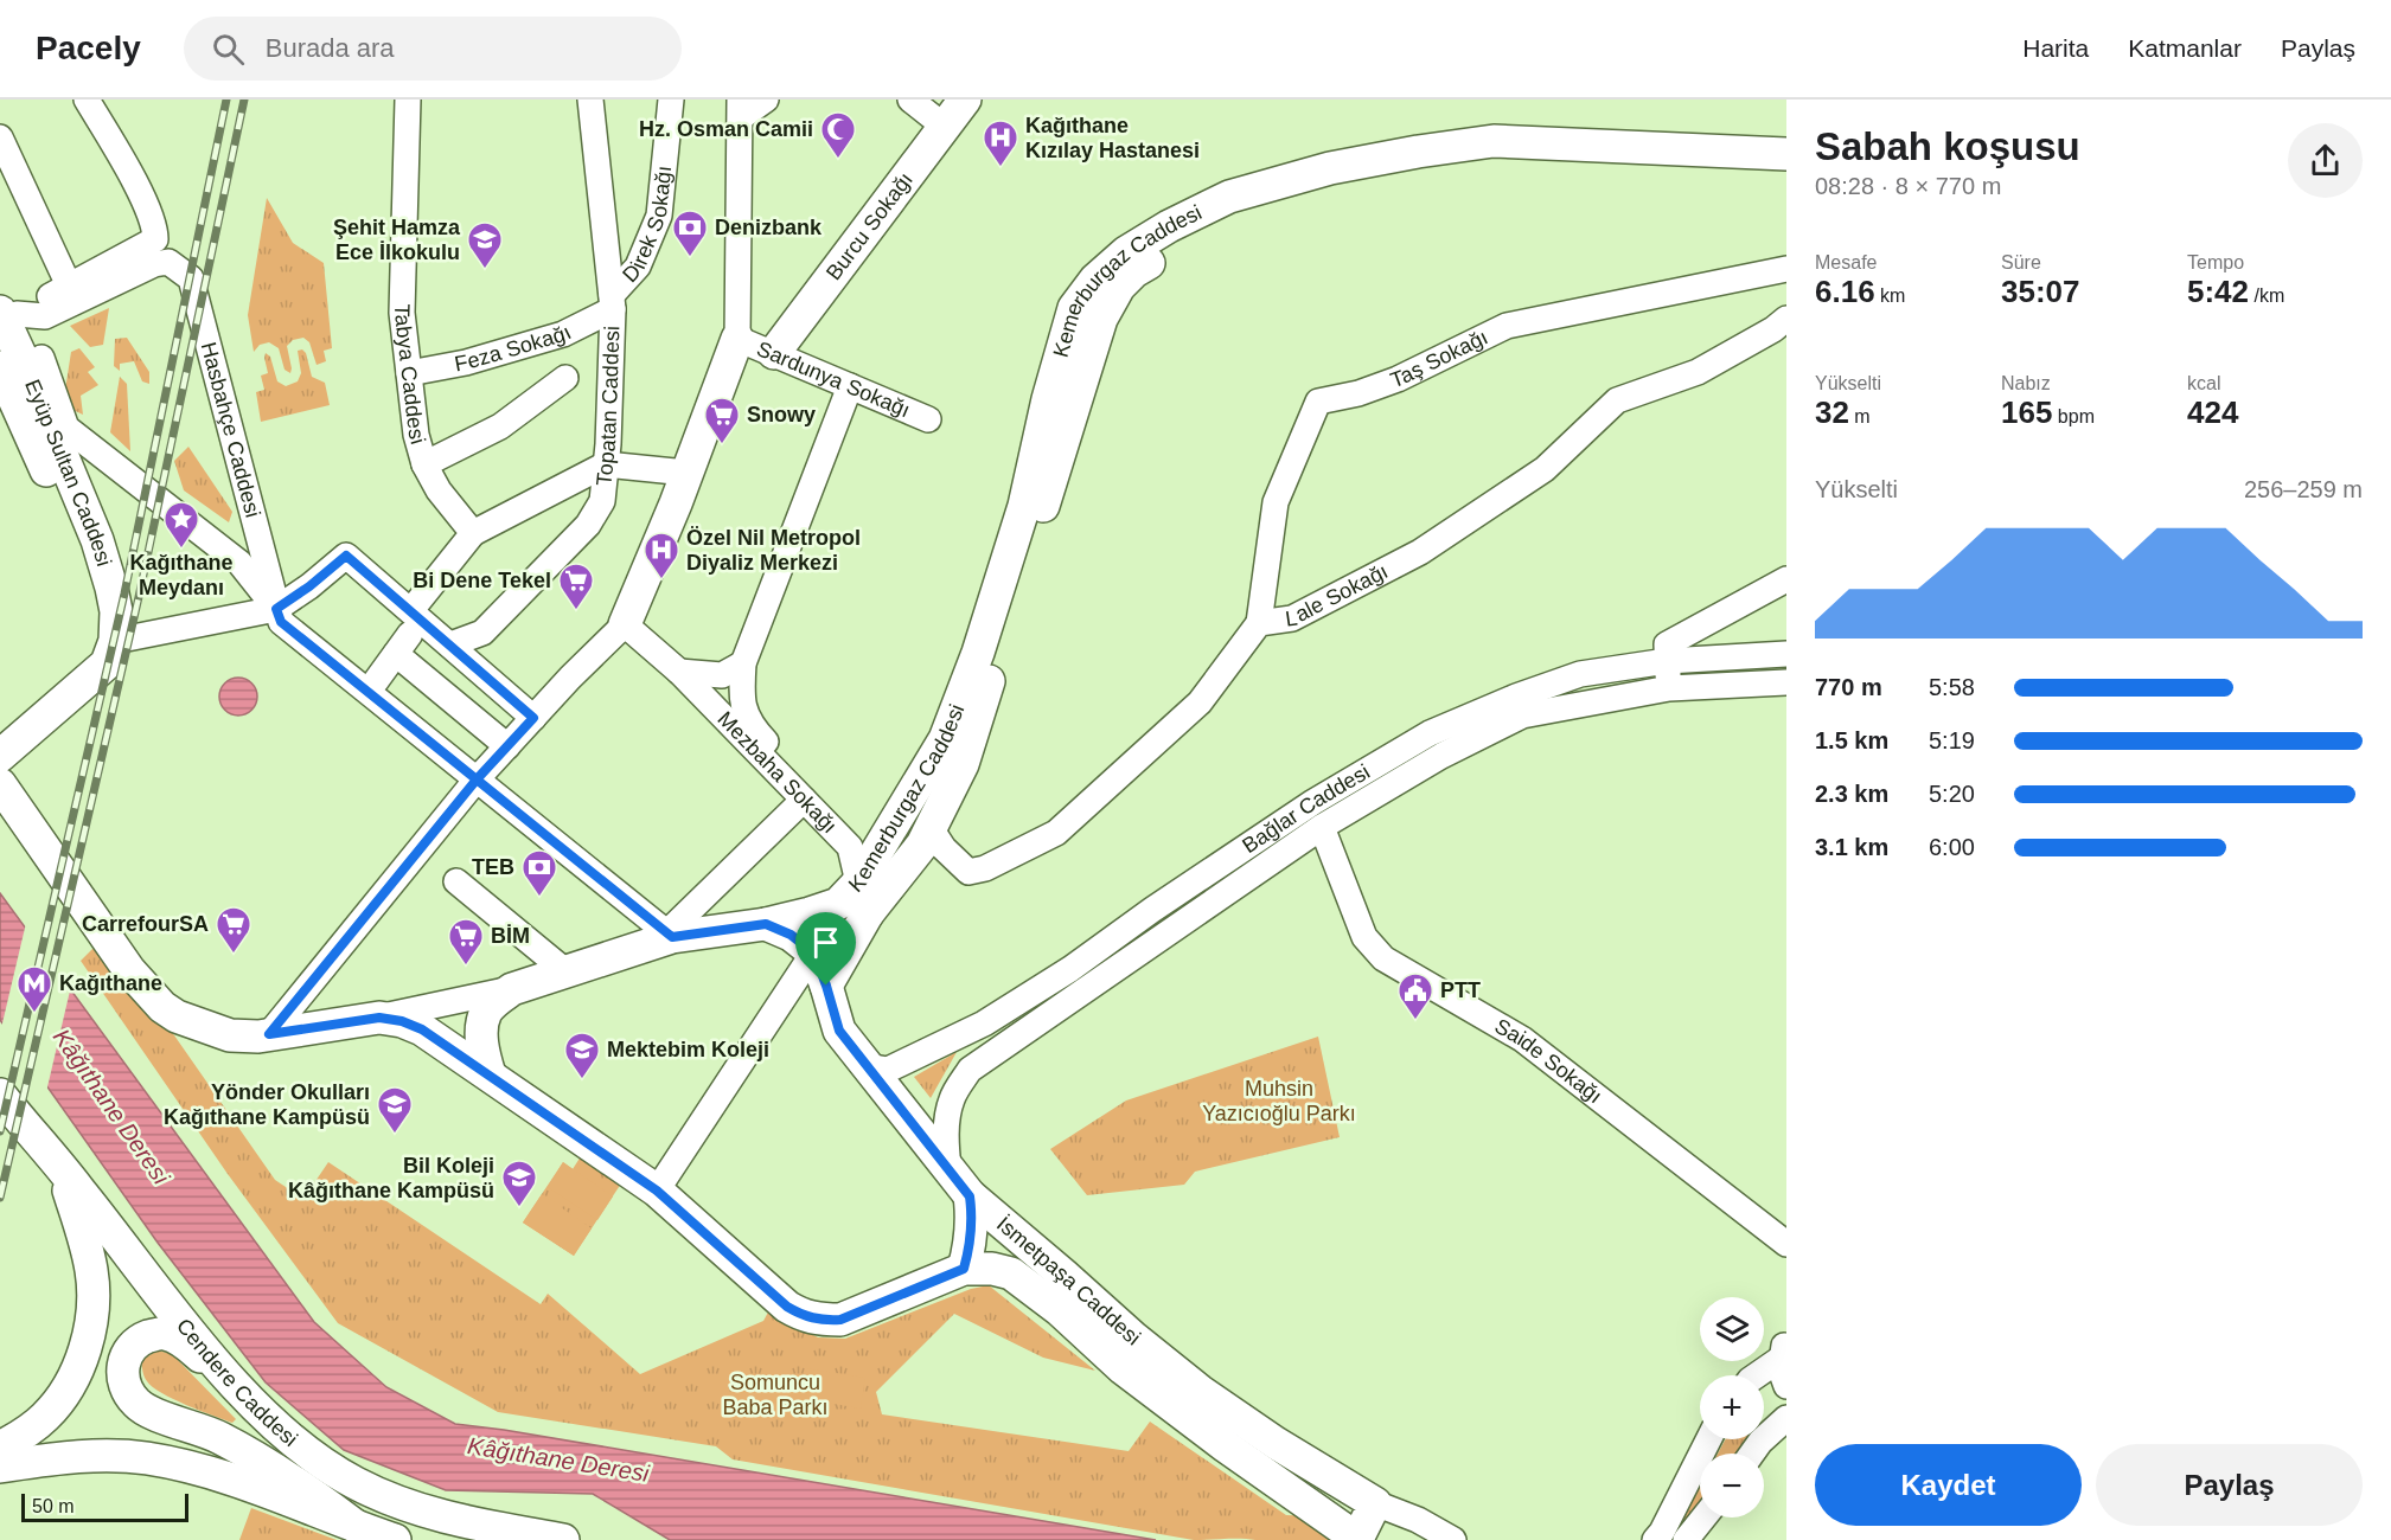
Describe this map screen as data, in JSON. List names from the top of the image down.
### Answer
{
  "streets": {
    "main road": [
      "Burcu Sokağı",
      "Kemerburgaz Caddesi",
      "Eyüp Sultan Caddesi",
      "İsmetpaşa Caddesi",
      "Cendere Caddesi"
    ],
    "street": [
      "Direk Sokağı",
      "Feza Sokağı",
      "Taş Sokağı",
      "Tabya Caddesi",
      "Sardunya Sokağı",
      "Topatan Caddesi",
      "Hasbahçe Caddesi",
      "Lale Sokağı",
      "Mezbaha Sokağı",
      "Bağlar Caddesi",
      "Saide Sokağı"
    ]
  },
  "crossings": [
    ["Direk Sokağı", "Feza Sokağı"],
    ["Direk Sokağı", "Topatan Caddesi"],
    ["Burcu Sokağı", "Sardunya Sokağı"],
    ["Kemerburgaz Caddesi", "Lale Sokağı"],
    ["Kemerburgaz Caddesi", "Mezbaha Sokağı"],
    ["Feza Sokağı", "Tabya Caddesi"],
    ["Feza Sokağı", "Topatan Caddesi"],
    ["Taş Sokağı", "Lale Sokağı"],
    ["Sardunya Sokağı", "Mezbaha Sokağı"],
    ["Hasbahçe Caddesi", "Eyüp Sultan Caddesi"],
    ["Bağlar Caddesi", "Saide Sokağı"],
    ["Bağlar Caddesi", "İsmetpaşa Caddesi"]
  ],
  "water": ["Kâğıthane Deresi"],
  "parks": ["Muhsin Yazıcıoğlu Parkı", "Somuncu Baba Parkı"],
  "places": {
    "mosque": ["Hz. Osman Camii"],
    "hospital": ["Kağıthane Kızılay Hastanesi", "Özel Nil Metropol Diyaliz Merkezi"],
    "bank": ["Denizbank", "TEB"],
    "school or university": [
      "Şehit Hamza Ece İlkokulu",
      "Mektebim Koleji",
      "Yönder Okulları Kağıthane Kampüsü",
      "Bil Koleji Kâğıthane Kampüsü"
    ],
    "supermarket": [
      "Snowy",
      "Bi Dene Tekel",
      "CarrefourSA",
      "BİM"
    ],
    "place": ["Kağıthane Meydanı"],
    "metro station": ["Kağıthane"],
    "public building": ["PTT"]
  },
  "scale_bar": "50 m",
  "page": {
    "header": "Pacely",
    "search": "Burada ara",
    "nav": ["Harita", "Katmanlar", "Paylaş"],
    "heading": ["Sabah koşusu", "08:28 · 8 × 770 m"],
    "stats": [
      ["Mesafe", "6.16 km"],
      ["Süre", "35:07"],
      ["Tempo", "5:42 /km"],
      ["Yükselti", "32 m"],
      ["Nabız", "165 bpm"],
      ["kcal", "424"]
    ],
    "chart": ["Yükselti", "256–259 m"],
    "list": [
      {
        "name": "770 m",
        "note": "5:58"
      },
      {
        "name": "1.5 km",
        "note": "5:19"
      },
      {
        "name": "2.3 km",
        "note": "5:20"
      },
      {
        "name": "3.1 km",
        "note": "6:00"
      }
    ],
    "map_buttons": ["+", "−"],
    "buttons": ["Kaydet", "Paylaş"],
    "scale": "50 m"
  }
}
